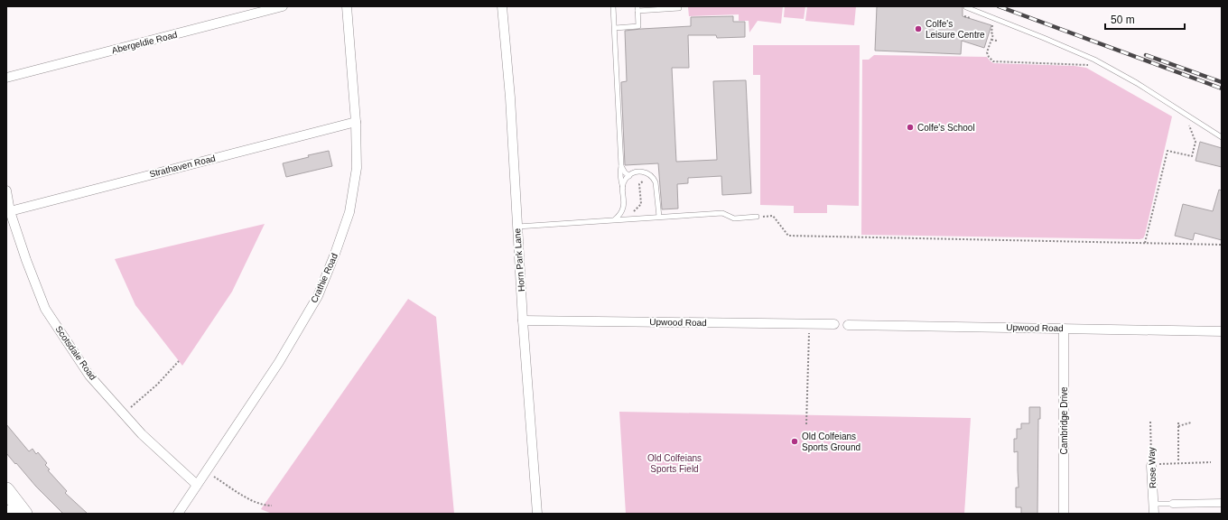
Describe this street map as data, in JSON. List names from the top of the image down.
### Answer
{
  "streets": {
    "street": [
      "Abergeldie Road",
      "Strathaven Road",
      "Horn Park Lane",
      "Crathie Road",
      "Upwood Road",
      "Scotsdale Road",
      "Cambridge Drive",
      "Rose Way"
    ]
  },
  "crossings": [
    ["Strathaven Road", "Crathie Road"],
    ["Strathaven Road", "Scotsdale Road"],
    ["Horn Park Lane", "Upwood Road"],
    ["Crathie Road", "Scotsdale Road"],
    ["Upwood Road", "Cambridge Drive"]
  ],
  "parks": ["Old Colfeians Sports Field"],
  "places": ["Colfe's Leisure Centre", "Colfe's School", "Old Colfeians Sports Ground"],
  "scale_bar": "50 m"
}
